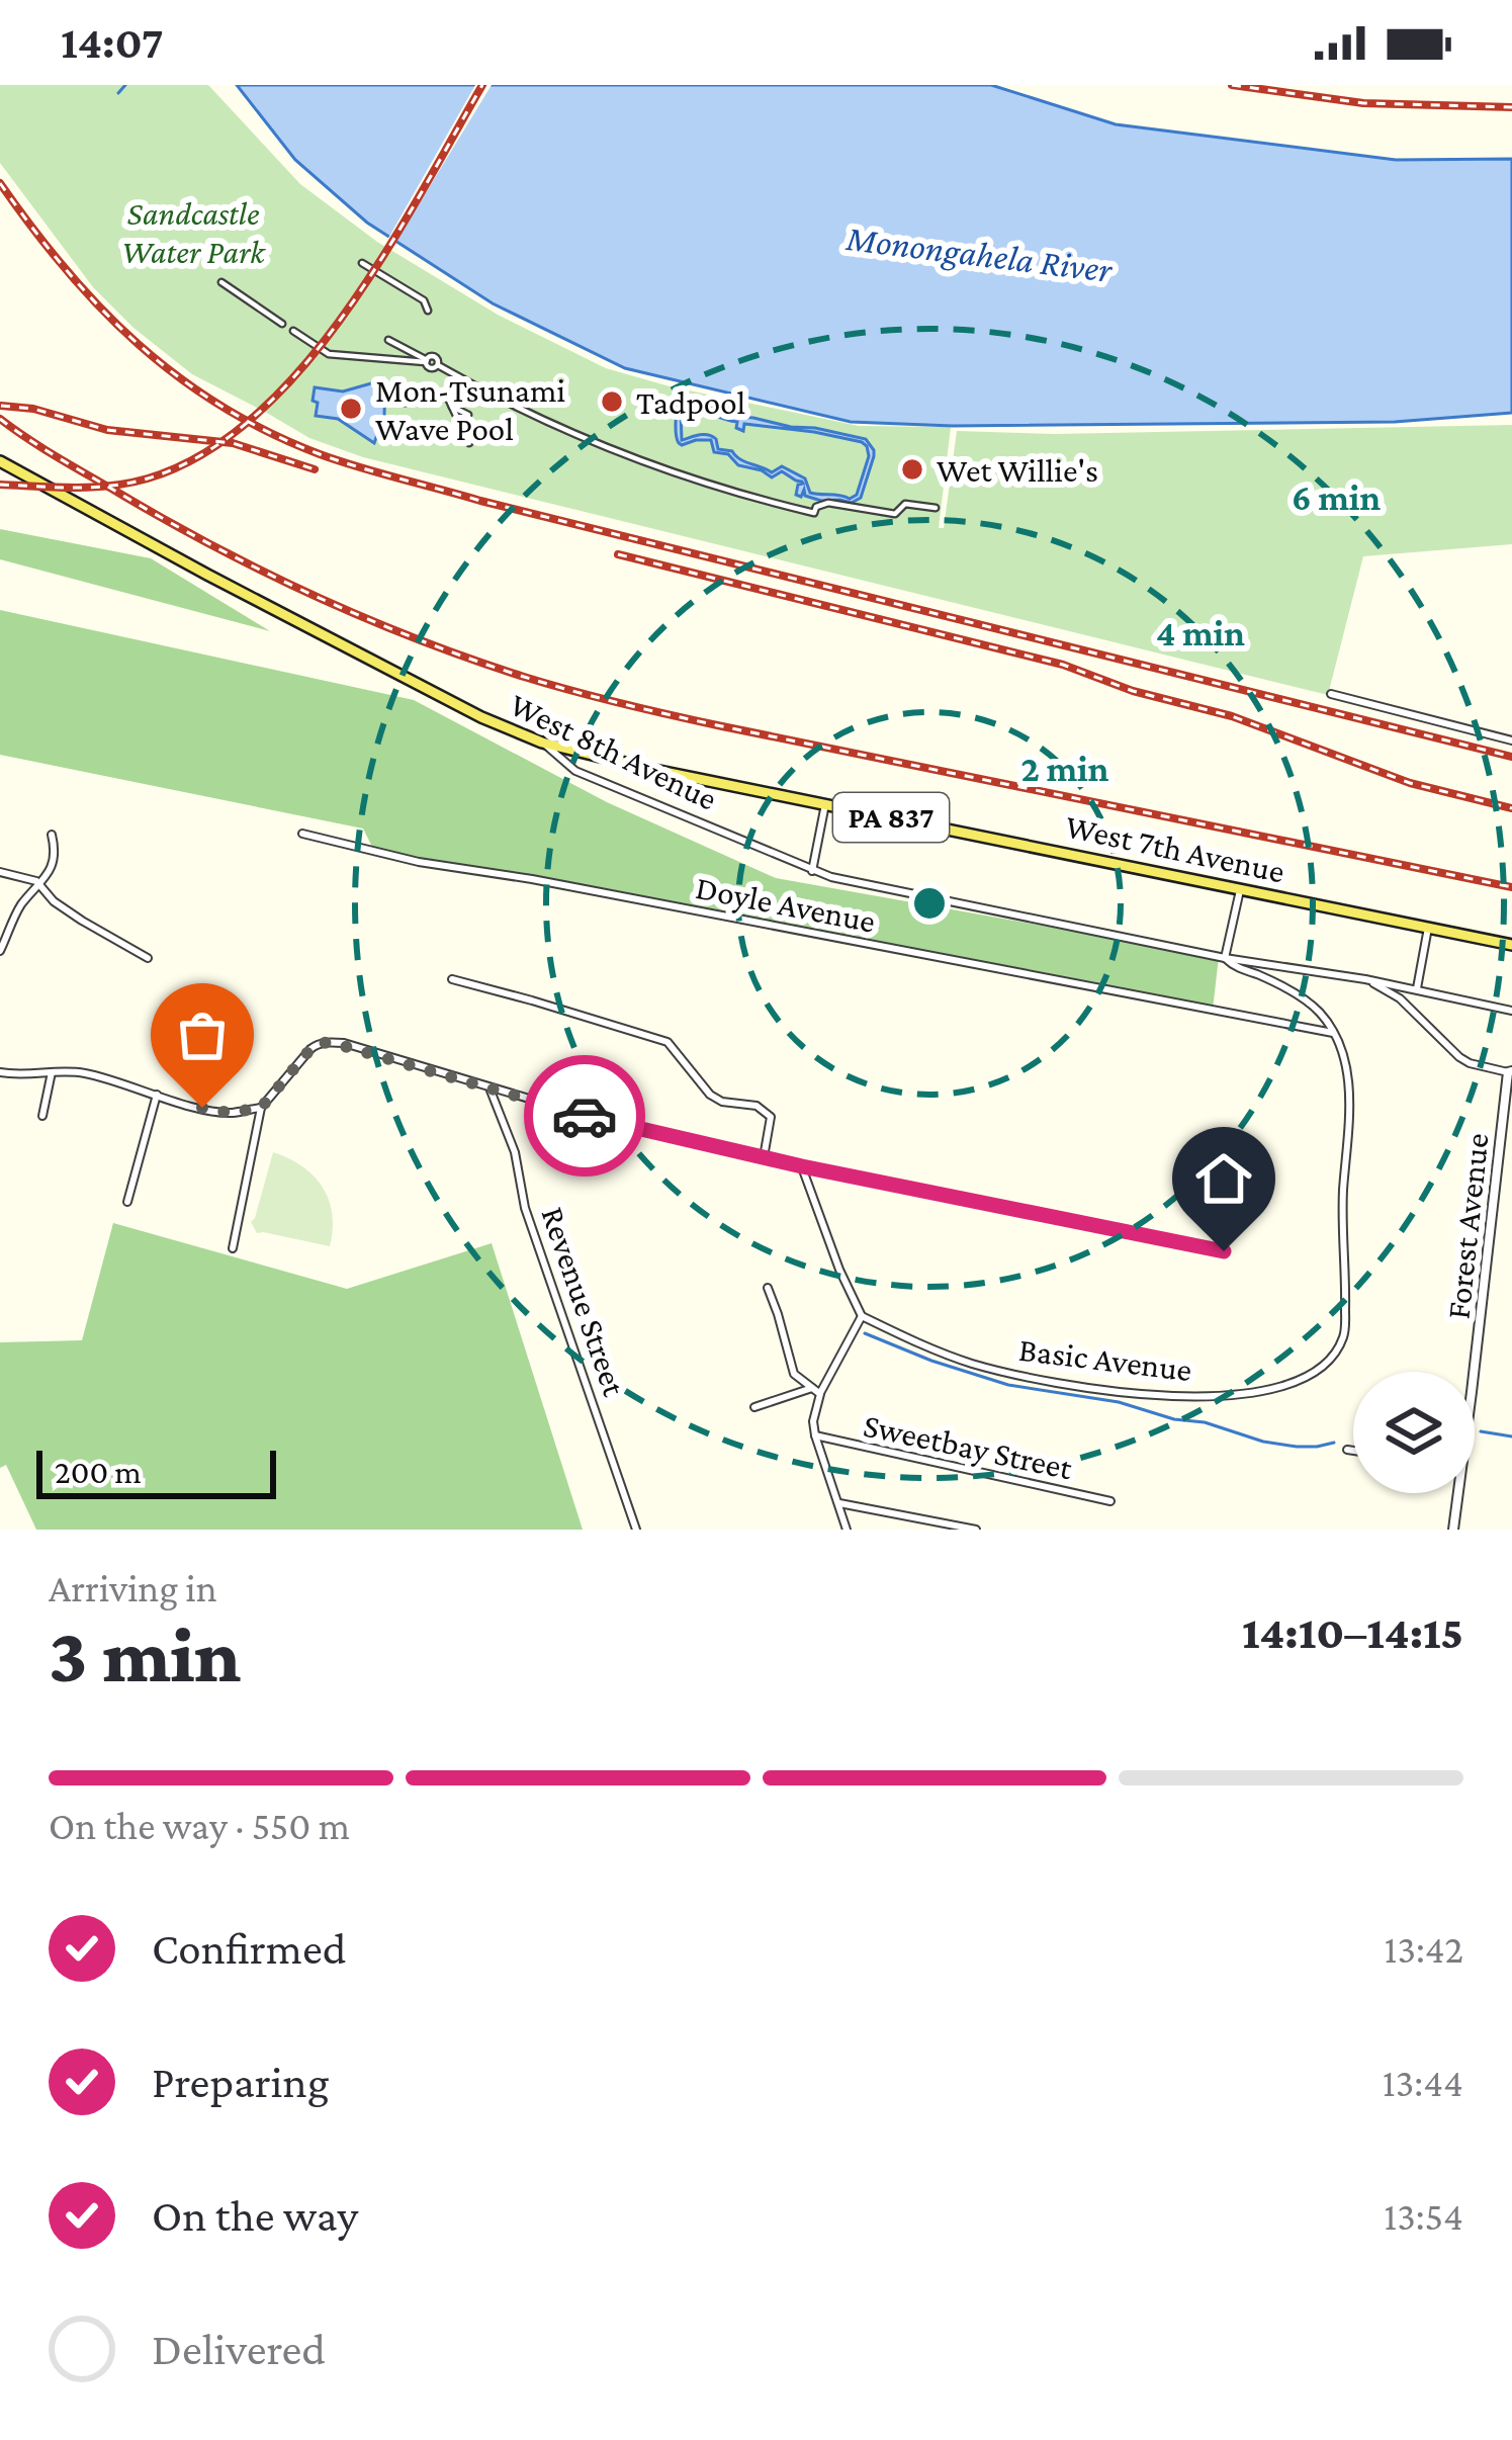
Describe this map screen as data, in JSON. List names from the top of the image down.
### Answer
{
  "streets": {
    "main road": ["West 8th Avenue", "PA 837", "West 7th Avenue"],
    "street": [
      "Doyle Avenue",
      "Forest Avenue",
      "Revenue Street",
      "Basic Avenue",
      "Sweetbay Street"
    ]
  },
  "crossings": [
    ["West 8th Avenue", "West 7th Avenue"],
    ["Doyle Avenue", "Basic Avenue"]
  ],
  "water": ["Monongahela River"],
  "parks": ["Sandcastle Water Park"],
  "places": ["Tadpool", "Mon-Tsunami Wave Pool", "Wet Willie's"],
  "scale_bar": "200 m",
  "page": {
    "status": "14:07",
    "scale": "200 m",
    "heading": ["3 min", "Arriving in", "14:10–14:15"],
    "bar": "On the way · 550 m",
    "list": [
      ["Confirmed", "13:42"],
      ["Preparing", "13:44"],
      ["On the way", "13:54"],
      "Delivered"
    ]
  },
  "rings": ["6 min", "4 min", "2 min"]
}
